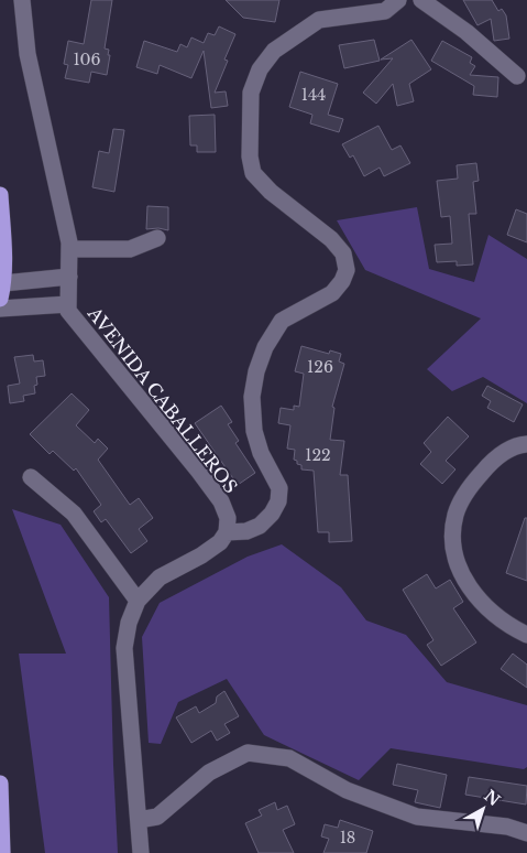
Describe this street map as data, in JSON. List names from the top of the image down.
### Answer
{
  "streets": {
    "street": ["AVENIDA CABALLEROS"]
  },
  "house_numbers": [
    "106",
    "144",
    "126",
    "122",
    "18"
  ],
  "north": "top right"
}
